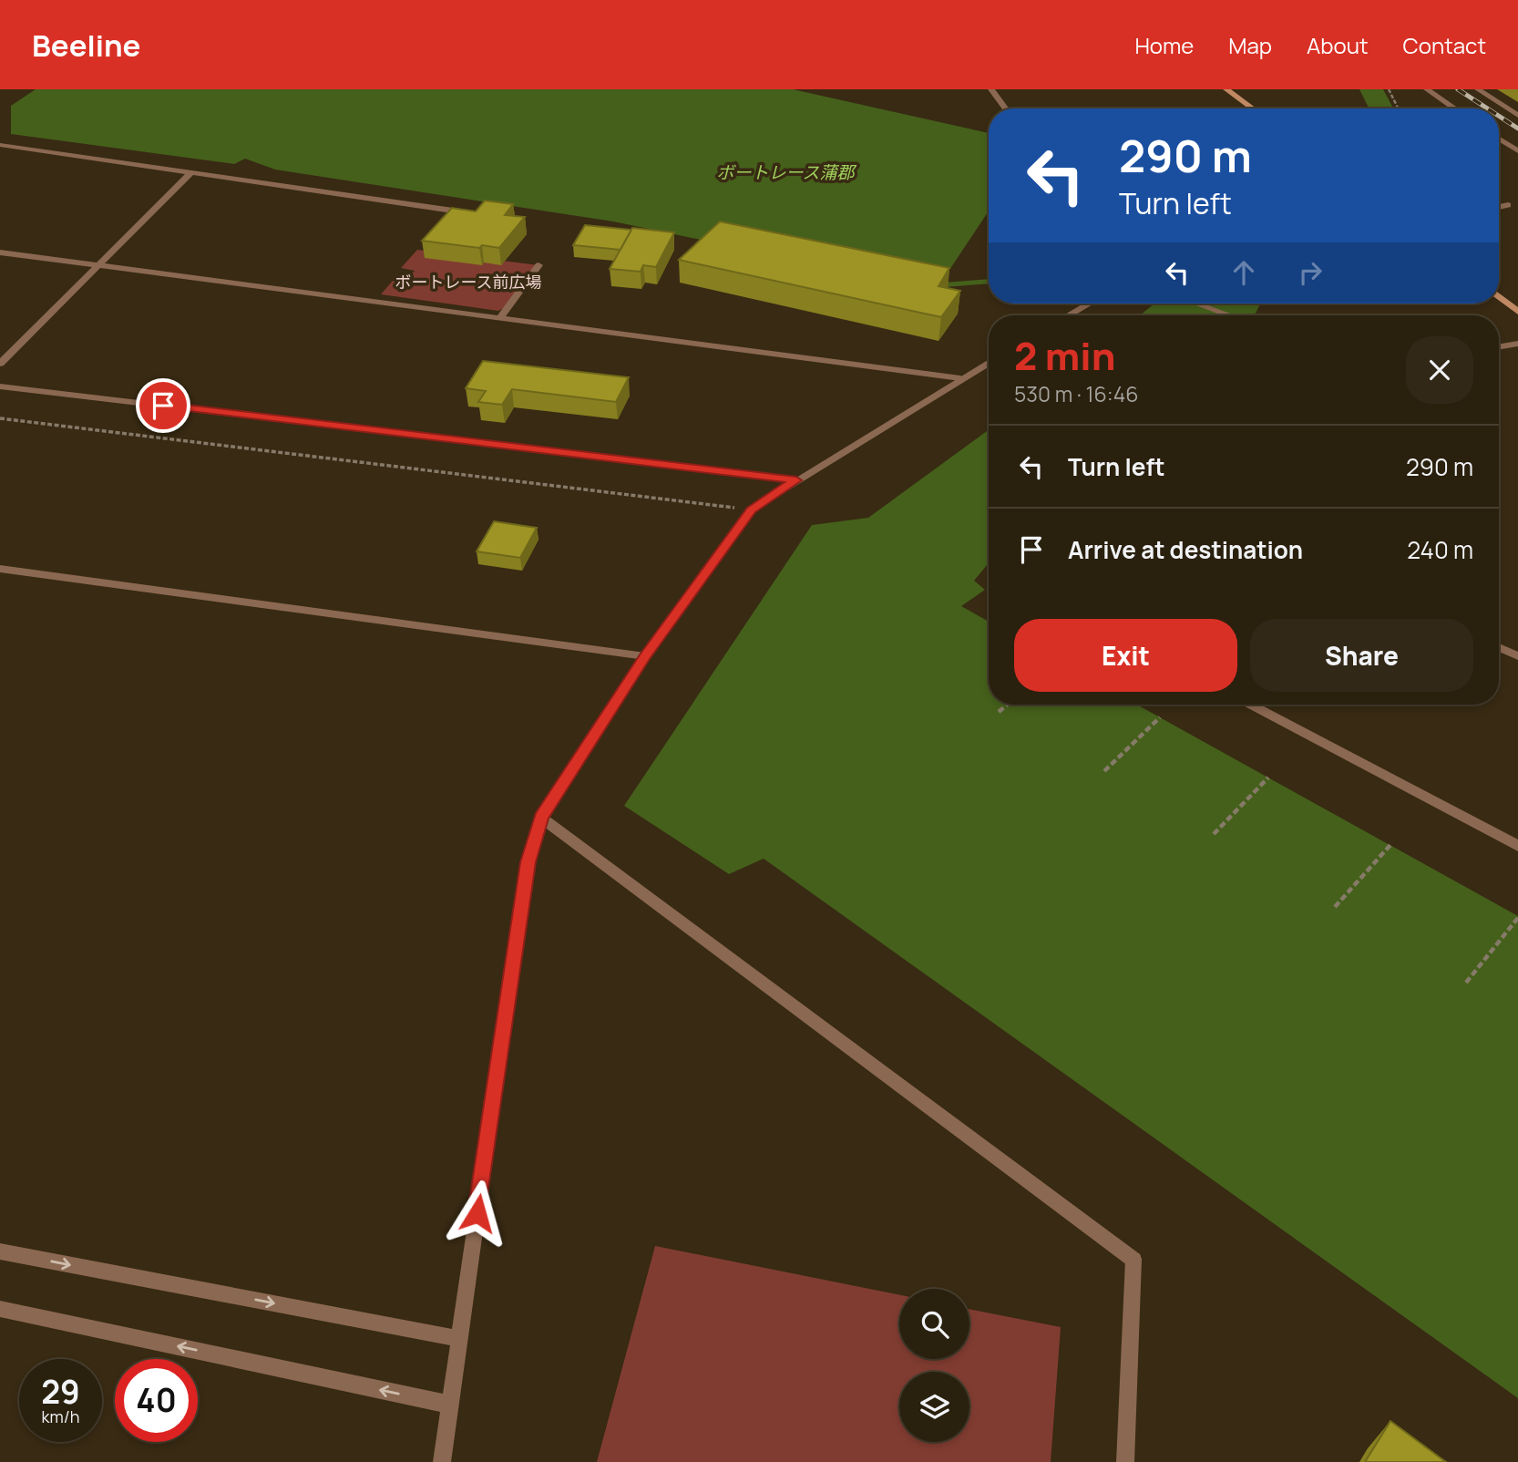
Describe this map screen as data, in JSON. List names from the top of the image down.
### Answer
{
  "water": ["ボートレース蒲郡"],
  "parks": ["ボートレース前広場"],
  "page": {
    "header": "Beeline",
    "nav": [
      "Home",
      "Map",
      "About",
      "Contact"
    ],
    "turn": ["290 m", "Turn left"],
    "heading": ["2 min", "530 m · 16:46"],
    "list": [
      {
        "name": "Turn left",
        "value": "290 m"
      },
      {
        "name": "Arrive at destination",
        "value": "240 m"
      }
    ],
    "buttons": ["Exit", "Share"],
    "speed": "29 km/h",
    "limit": "40"
  }
}
